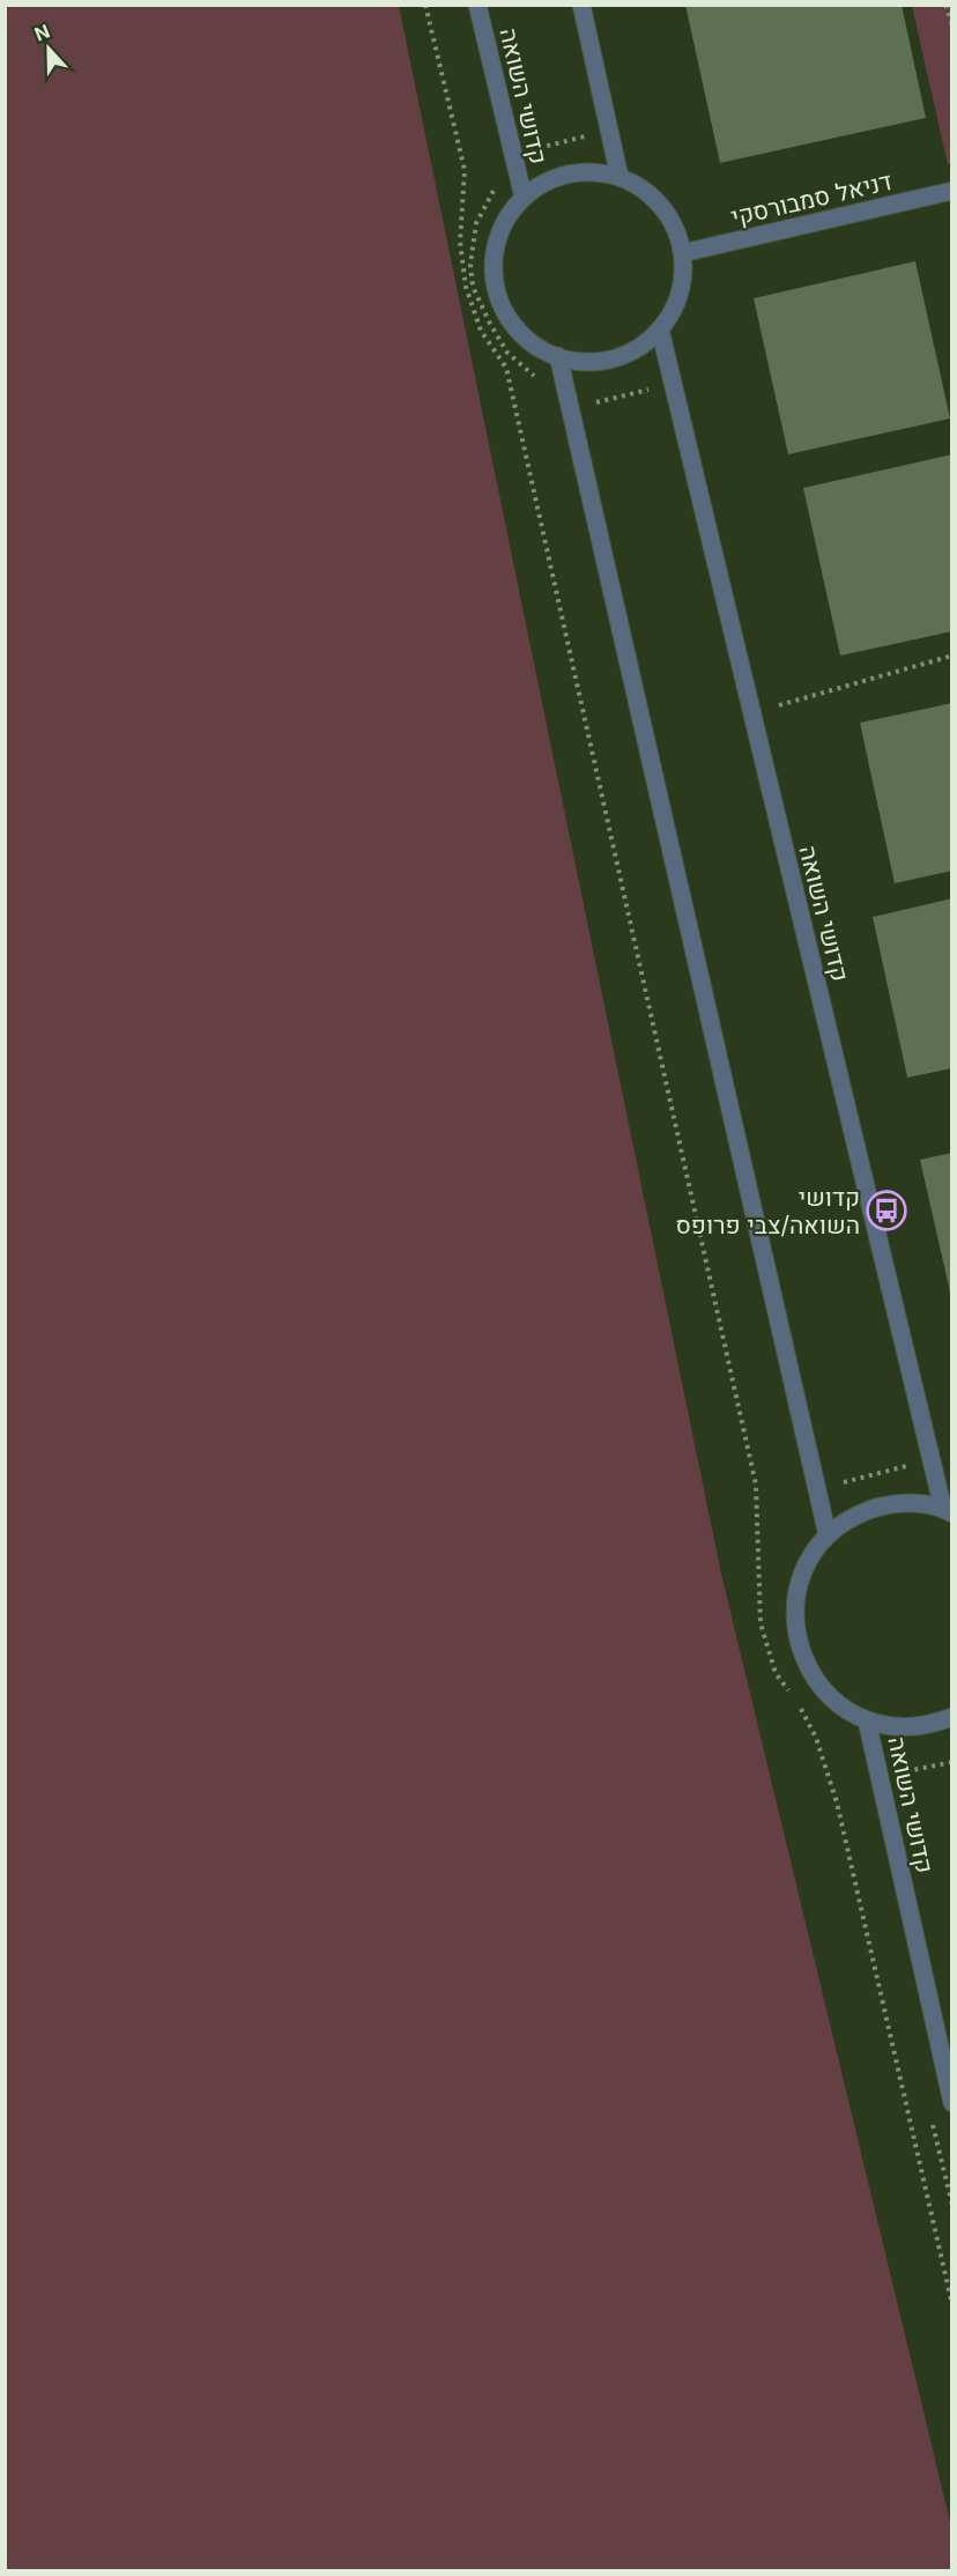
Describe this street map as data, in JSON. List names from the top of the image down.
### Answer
{
  "streets": {
    "street": ["קדושי השואה", "דניאל סמבורסקי"]
  },
  "crossings": [
    ["קדושי השואה", "דניאל סמבורסקי"]
  ],
  "places": {
    "bus stop": ["קדושי השואה/צבי פרופס"]
  },
  "north": "top"
}
